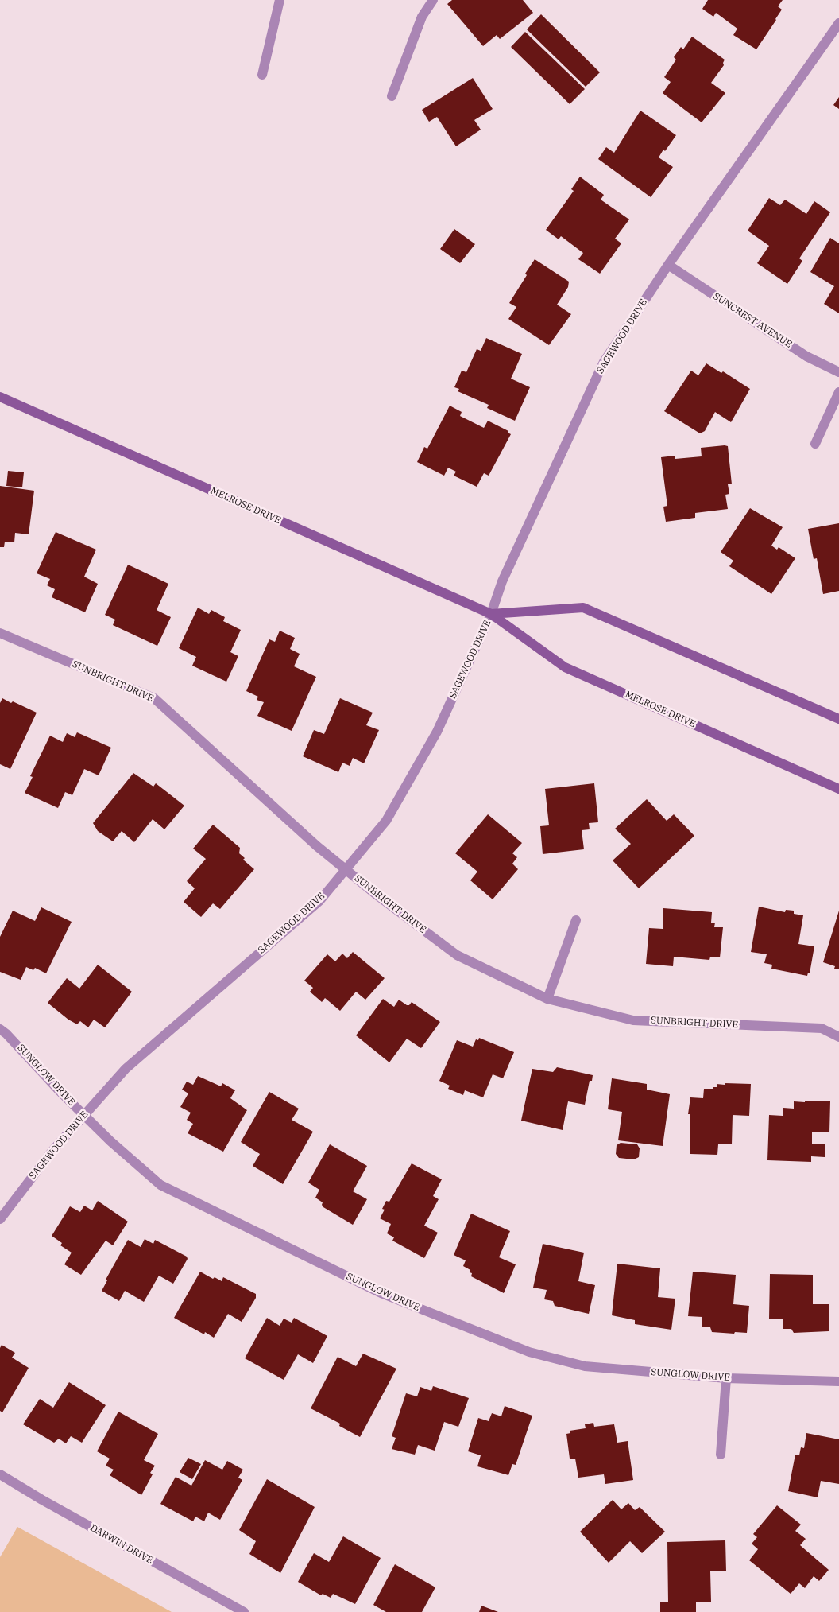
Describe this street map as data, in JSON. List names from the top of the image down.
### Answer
{
  "streets": {
    "main road": ["MELROSE DRIVE"],
    "street": [
      "SUNCREST AVENUE",
      "SAGEWOOD DRIVE",
      "SUNBRIGHT DRIVE",
      "SUNGLOW DRIVE",
      "DARWIN DRIVE"
    ]
  },
  "crossings": [
    ["SUNCREST AVENUE", "SAGEWOOD DRIVE"],
    ["SAGEWOOD DRIVE", "MELROSE DRIVE"],
    ["SAGEWOOD DRIVE", "SUNBRIGHT DRIVE"],
    ["SAGEWOOD DRIVE", "SUNGLOW DRIVE"]
  ]
}
